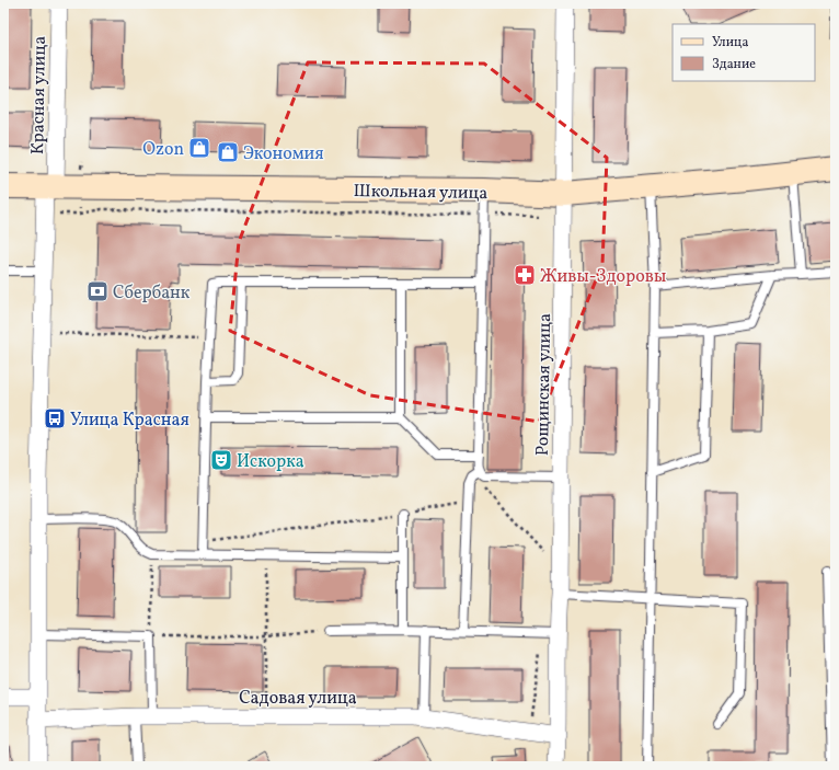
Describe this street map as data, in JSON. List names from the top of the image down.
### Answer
{
  "streets": {
    "street": [
      "Красная улица",
      "Школьная улица",
      "Рощинская улица",
      "Садовая улица"
    ]
  },
  "crossings": [
    ["Красная улица", "Школьная улица"],
    ["Красная улица", "Садовая улица"],
    ["Школьная улица", "Рощинская улица"],
    ["Рощинская улица", "Садовая улица"]
  ],
  "places": {
    "shop": ["Ozon", "Экономия"],
    "pharmacy": ["Живы-Здоровы"],
    "bank": ["Сбербанк"],
    "bus stop": ["Улица Красная"],
    "theatre": ["Искорка"]
  },
  "legend": ["Улица", "Здание"]
}
